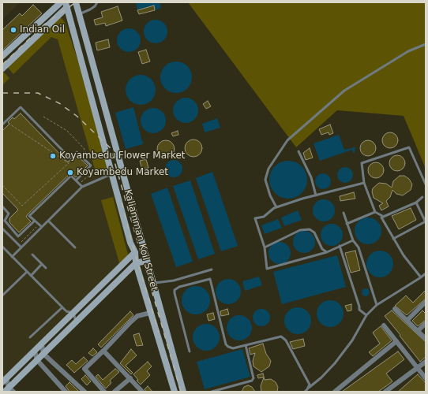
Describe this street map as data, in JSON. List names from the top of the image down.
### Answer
{
  "streets": {
    "main road": ["Kaliamman Koil Street"]
  },
  "places": ["Indian Oil", "Koyambedu Flower Market", "Koyambedu Market"]
}
